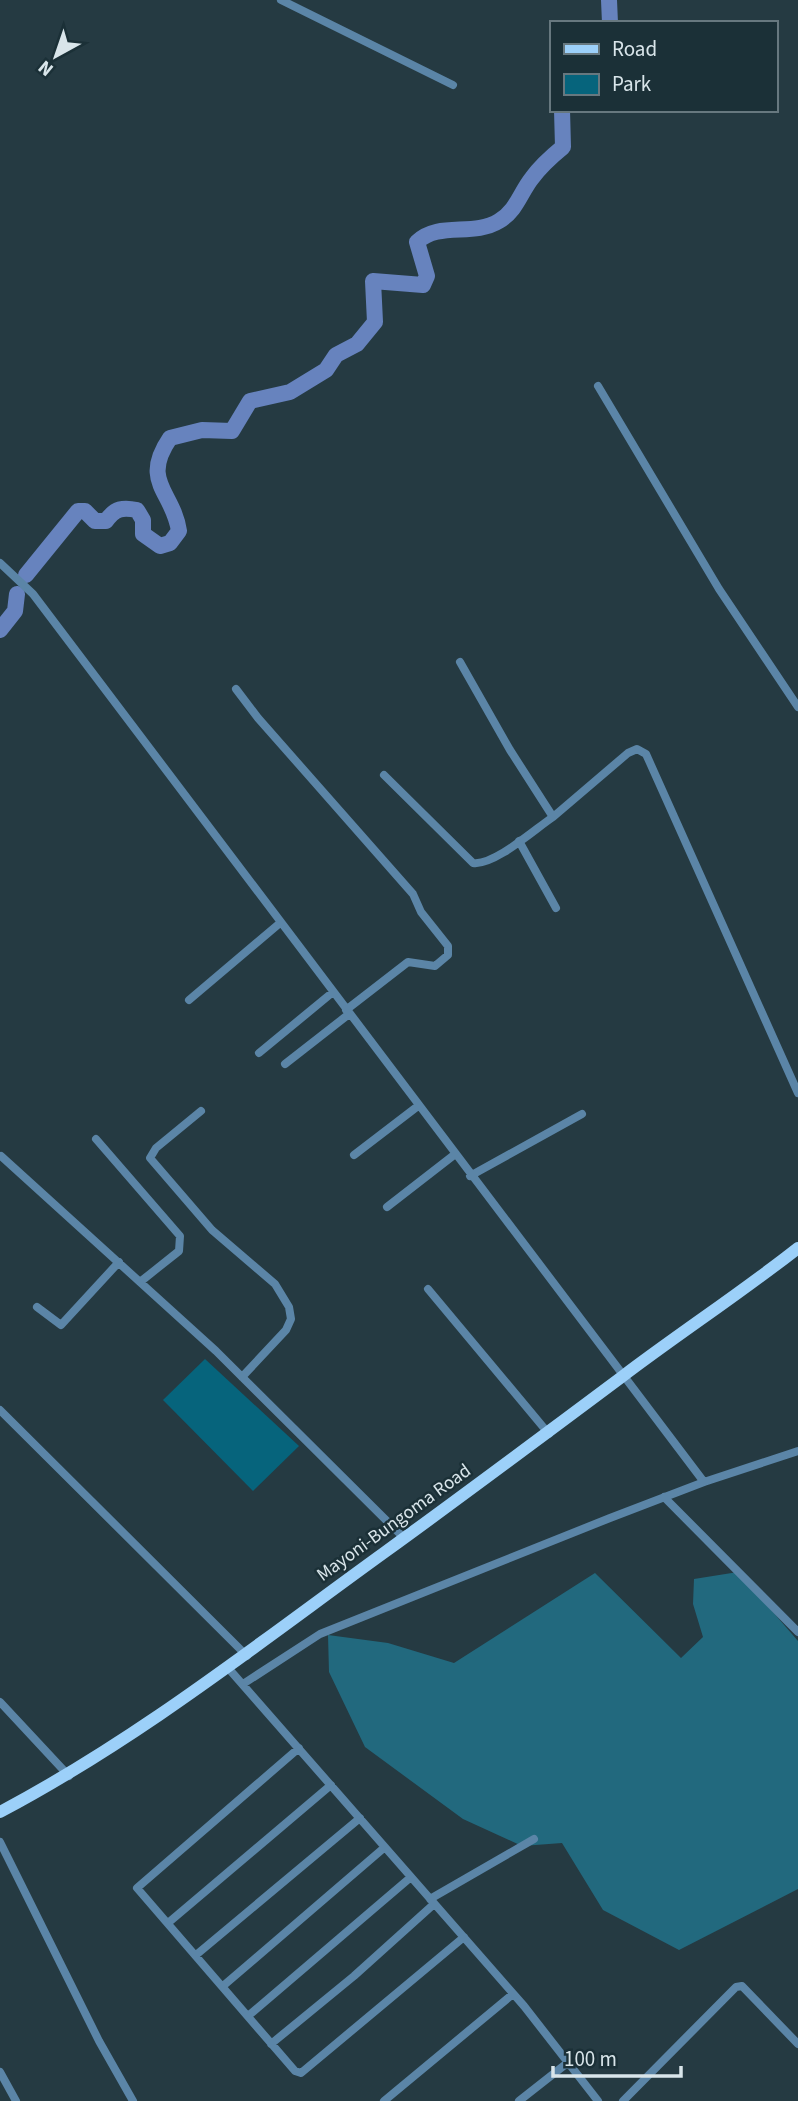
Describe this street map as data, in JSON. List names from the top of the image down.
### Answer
{
  "streets": {
    "main road": ["Mayoni-Bungoma Road"]
  },
  "legend": ["Road", "Park"],
  "scale_bar": "100 m",
  "north": "bottom left"
}
